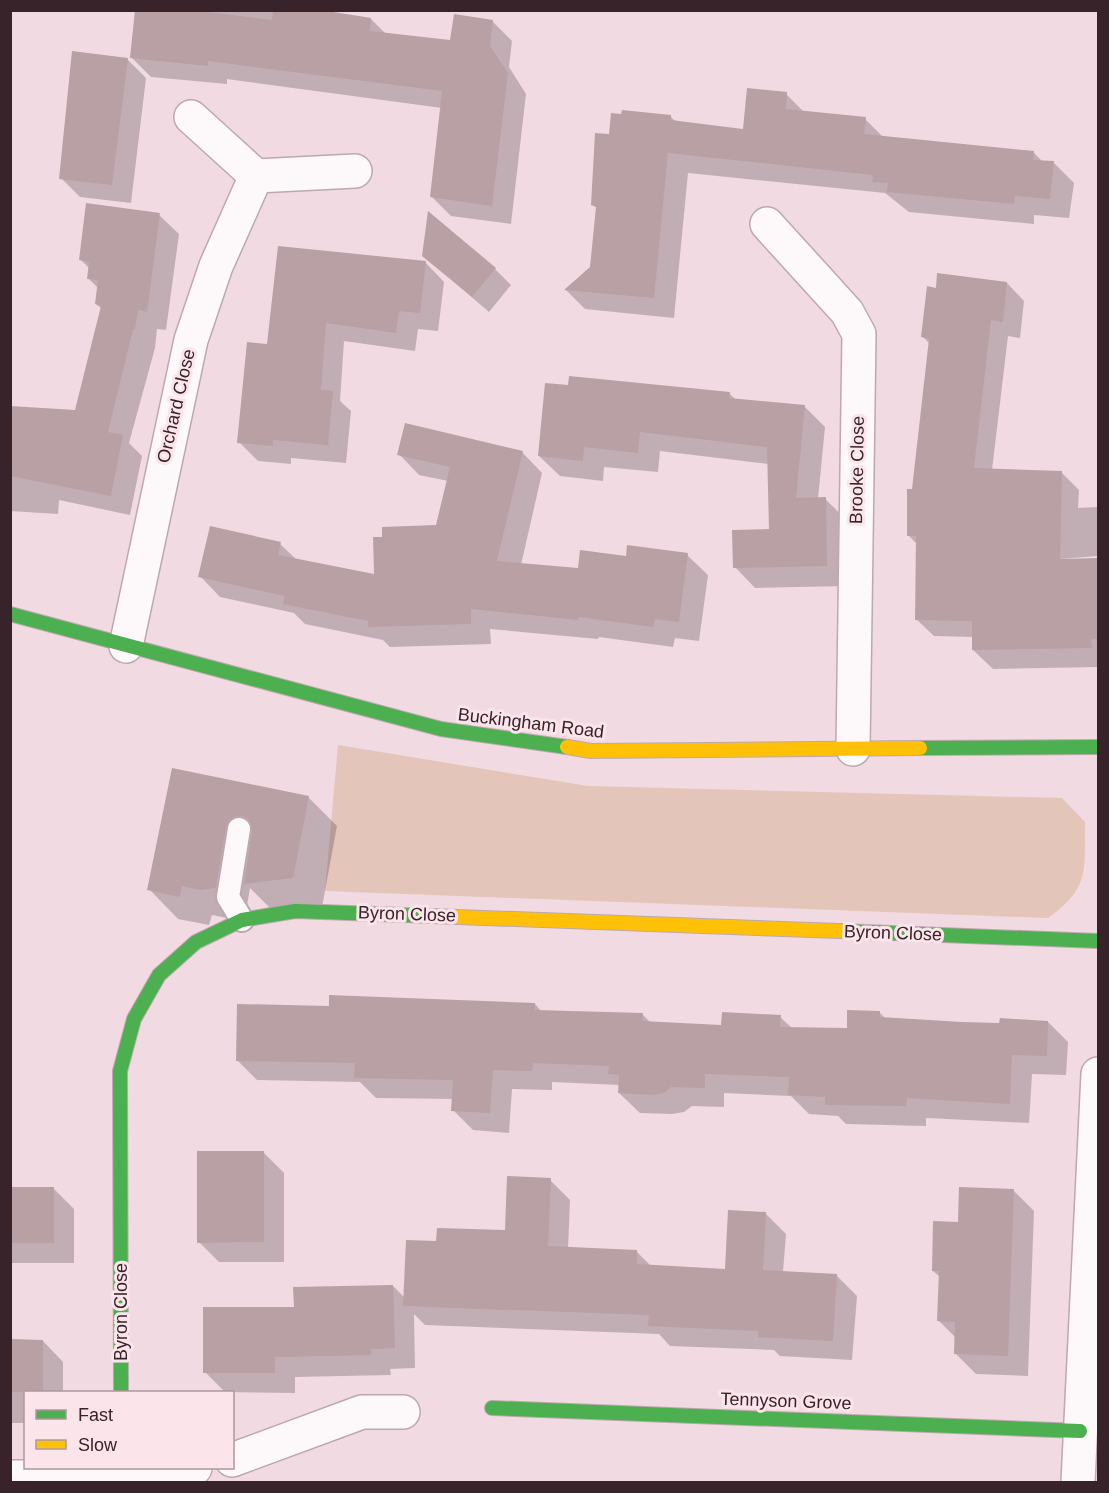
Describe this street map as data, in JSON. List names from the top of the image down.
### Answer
{
  "streets": {
    "street": [
      "Orchard Close",
      "Brooke Close",
      "Buckingham Road",
      "Byron Close",
      "Tennyson Grove"
    ]
  },
  "crossings": [
    ["Orchard Close", "Buckingham Road"],
    ["Brooke Close", "Buckingham Road"]
  ],
  "legend": ["Fast", "Slow"]
}
